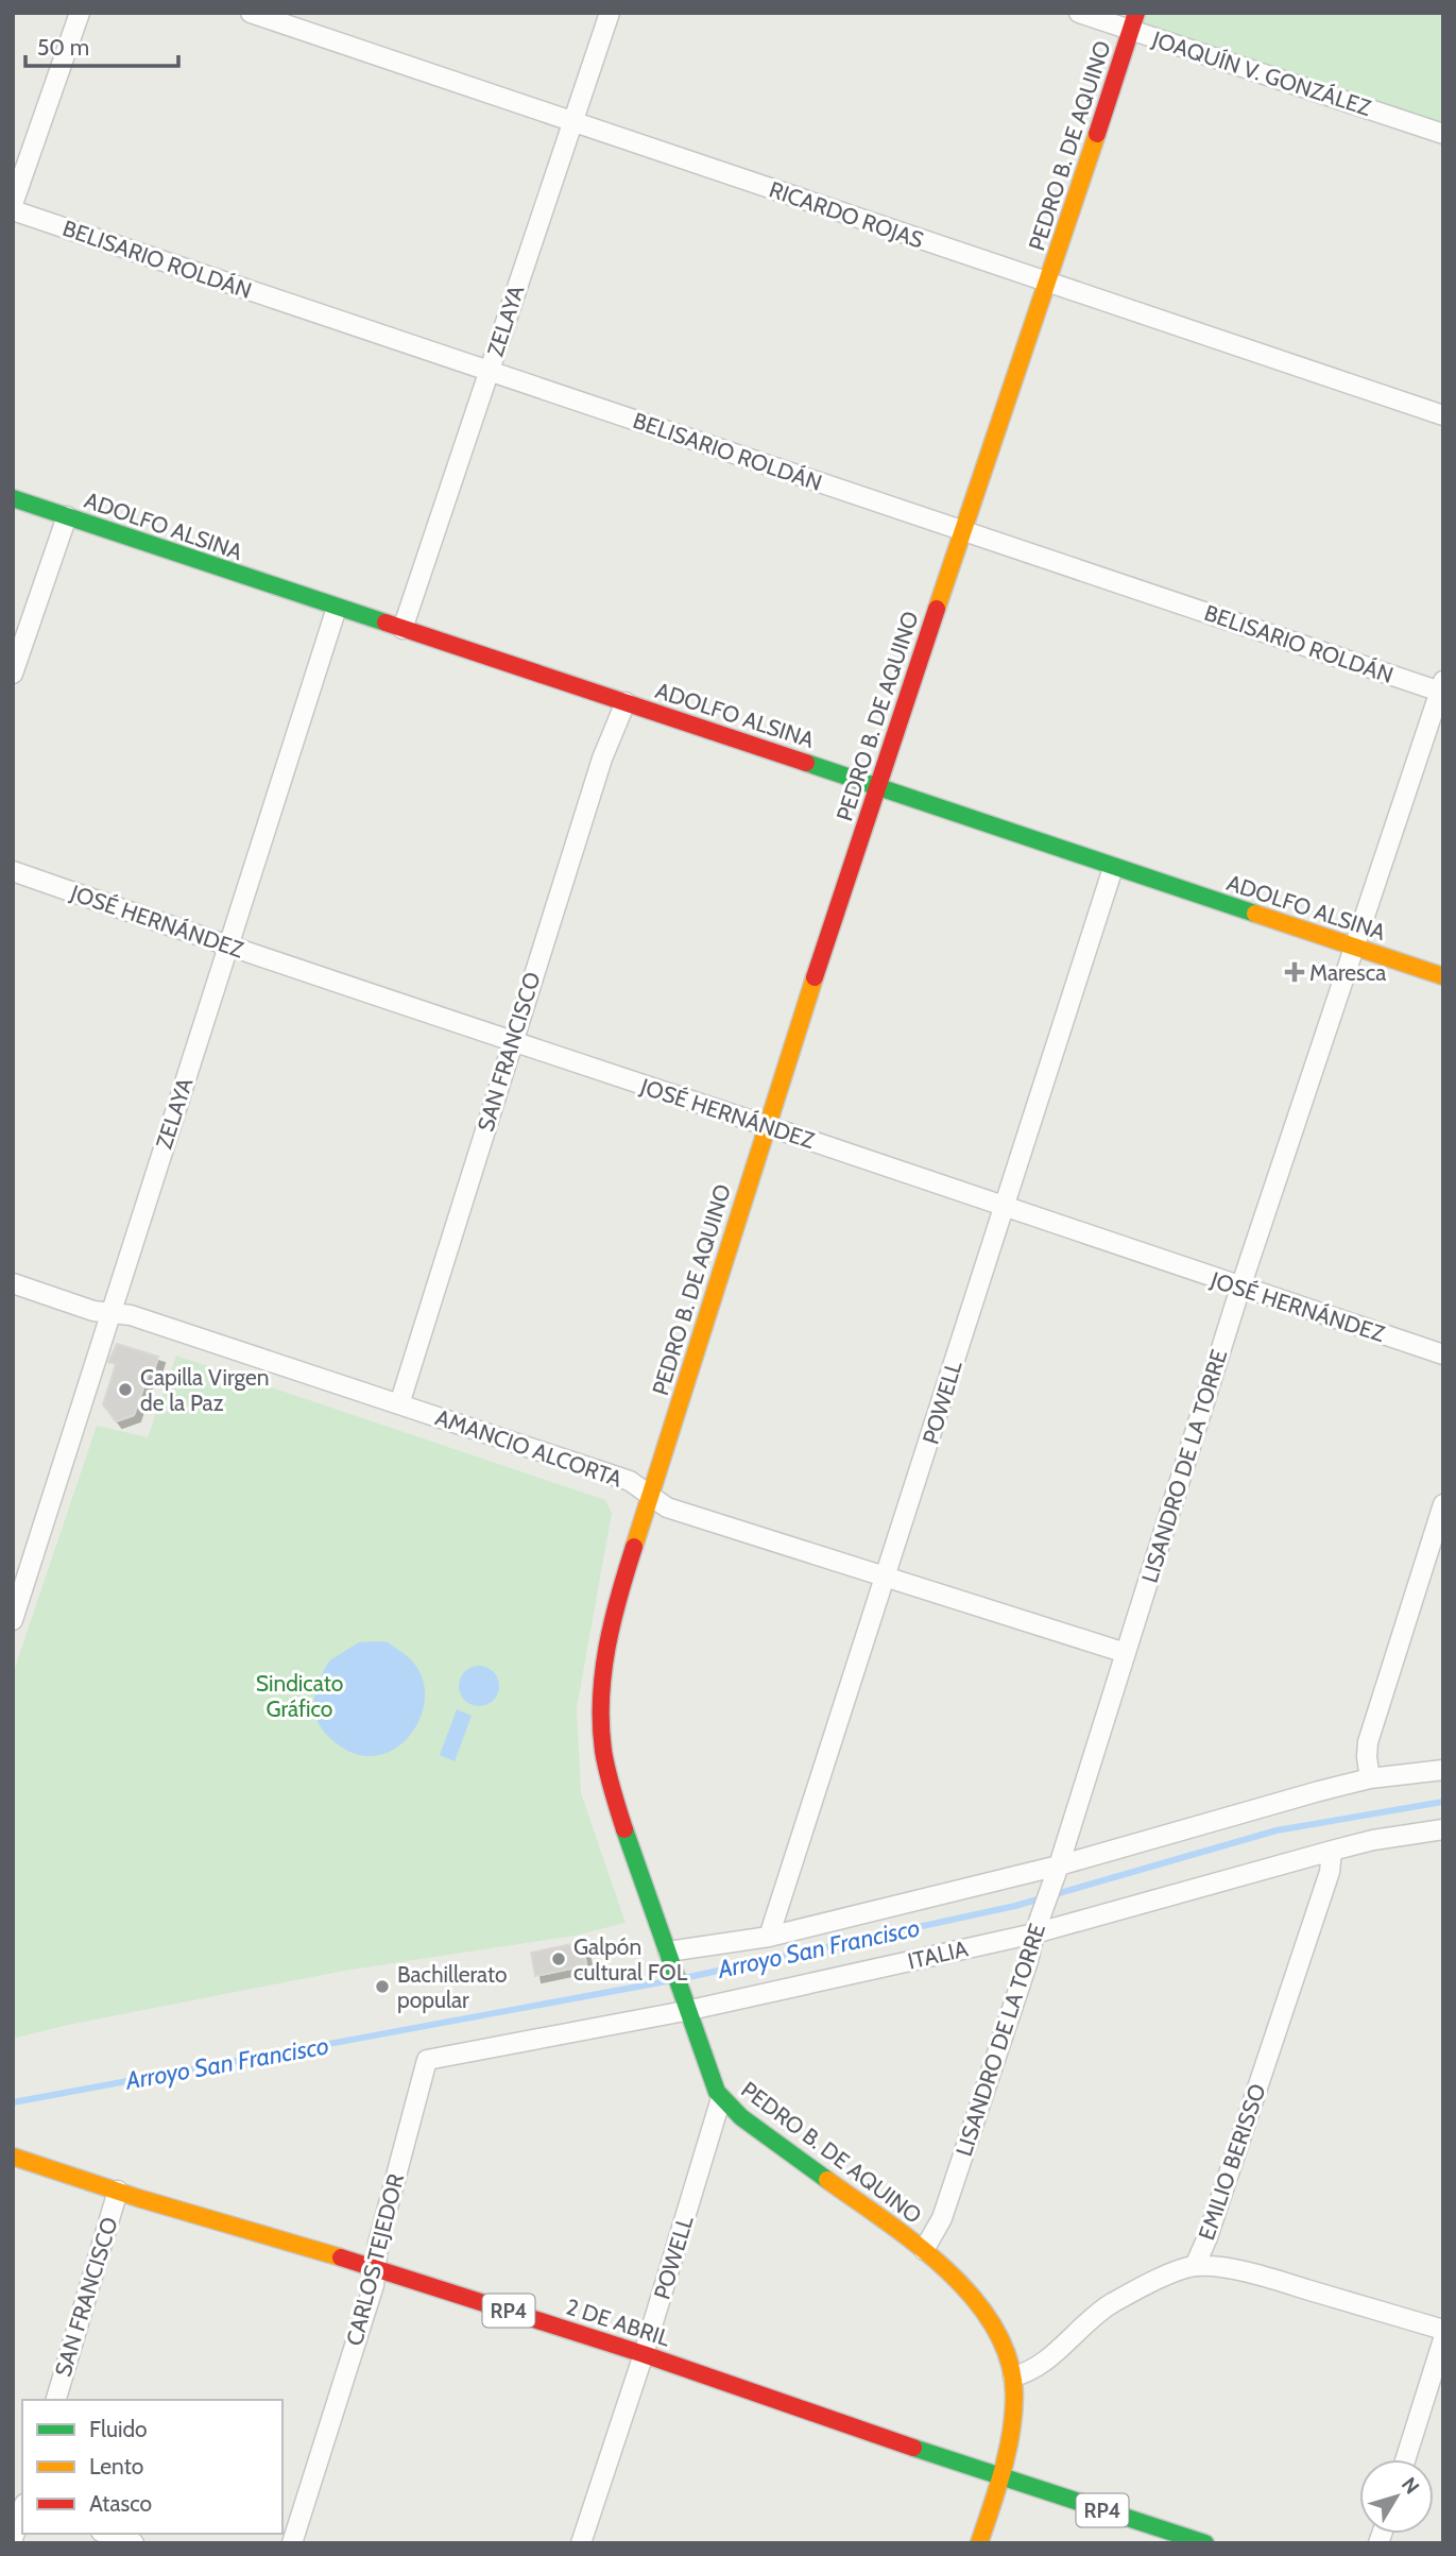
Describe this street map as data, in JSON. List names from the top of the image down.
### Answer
{
  "streets": {
    "street": [
      "JOAQUÍN V. GONZÁLEZ",
      "PEDRO B. DE AQUINO",
      "RICARDO ROJAS",
      "BELISARIO ROLDÁN",
      "ZELAYA",
      "ADOLFO ALSINA",
      "JOSÉ HERNÁNDEZ",
      "SAN FRANCISCO",
      "POWELL",
      "AMANCIO ALCORTA",
      "LISANDRO DE LA TORRE",
      "ITALIA",
      "EMILIO BERISSO",
      "CARLOS TEJEDOR",
      "RP4",
      "2 DE ABRIL"
    ]
  },
  "crossings": [
    ["JOAQUÍN V. GONZÁLEZ", "PEDRO B. DE AQUINO"],
    ["PEDRO B. DE AQUINO", "RICARDO ROJAS"],
    ["PEDRO B. DE AQUINO", "BELISARIO ROLDÁN"],
    ["PEDRO B. DE AQUINO", "ADOLFO ALSINA"],
    ["PEDRO B. DE AQUINO", "JOSÉ HERNÁNDEZ"],
    ["PEDRO B. DE AQUINO", "POWELL"],
    ["PEDRO B. DE AQUINO", "AMANCIO ALCORTA"],
    ["PEDRO B. DE AQUINO", "LISANDRO DE LA TORRE"],
    ["PEDRO B. DE AQUINO", "ITALIA"],
    ["PEDRO B. DE AQUINO", "EMILIO BERISSO"],
    ["PEDRO B. DE AQUINO", "2 DE ABRIL"],
    ["RICARDO ROJAS", "ZELAYA"],
    ["BELISARIO ROLDÁN", "ZELAYA"],
    ["BELISARIO ROLDÁN", "LISANDRO DE LA TORRE"],
    ["ZELAYA", "ADOLFO ALSINA"],
    ["ZELAYA", "JOSÉ HERNÁNDEZ"],
    ["ZELAYA", "AMANCIO ALCORTA"],
    ["ADOLFO ALSINA", "SAN FRANCISCO"],
    ["ADOLFO ALSINA", "POWELL"],
    ["ADOLFO ALSINA", "LISANDRO DE LA TORRE"],
    ["JOSÉ HERNÁNDEZ", "SAN FRANCISCO"],
    ["JOSÉ HERNÁNDEZ", "POWELL"],
    ["JOSÉ HERNÁNDEZ", "LISANDRO DE LA TORRE"],
    ["SAN FRANCISCO", "AMANCIO ALCORTA"],
    ["SAN FRANCISCO", "2 DE ABRIL"],
    ["POWELL", "AMANCIO ALCORTA"],
    ["POWELL", "2 DE ABRIL"],
    ["AMANCIO ALCORTA", "LISANDRO DE LA TORRE"],
    ["LISANDRO DE LA TORRE", "ITALIA"],
    ["ITALIA", "EMILIO BERISSO"],
    ["ITALIA", "CARLOS TEJEDOR"],
    ["CARLOS TEJEDOR", "2 DE ABRIL"]
  ],
  "water": ["Arroyo San Francisco"],
  "parks": ["Sindicato Gráfico"],
  "places": {
    "health": ["Maresca"],
    "other": ["Capilla Virgen de la Paz", "Galpón cultural FOL", "Bachillerato popular"]
  },
  "legend": ["Fluido", "Lento", "Atasco"],
  "scale_bar": "50 m",
  "north": "top right"
}
